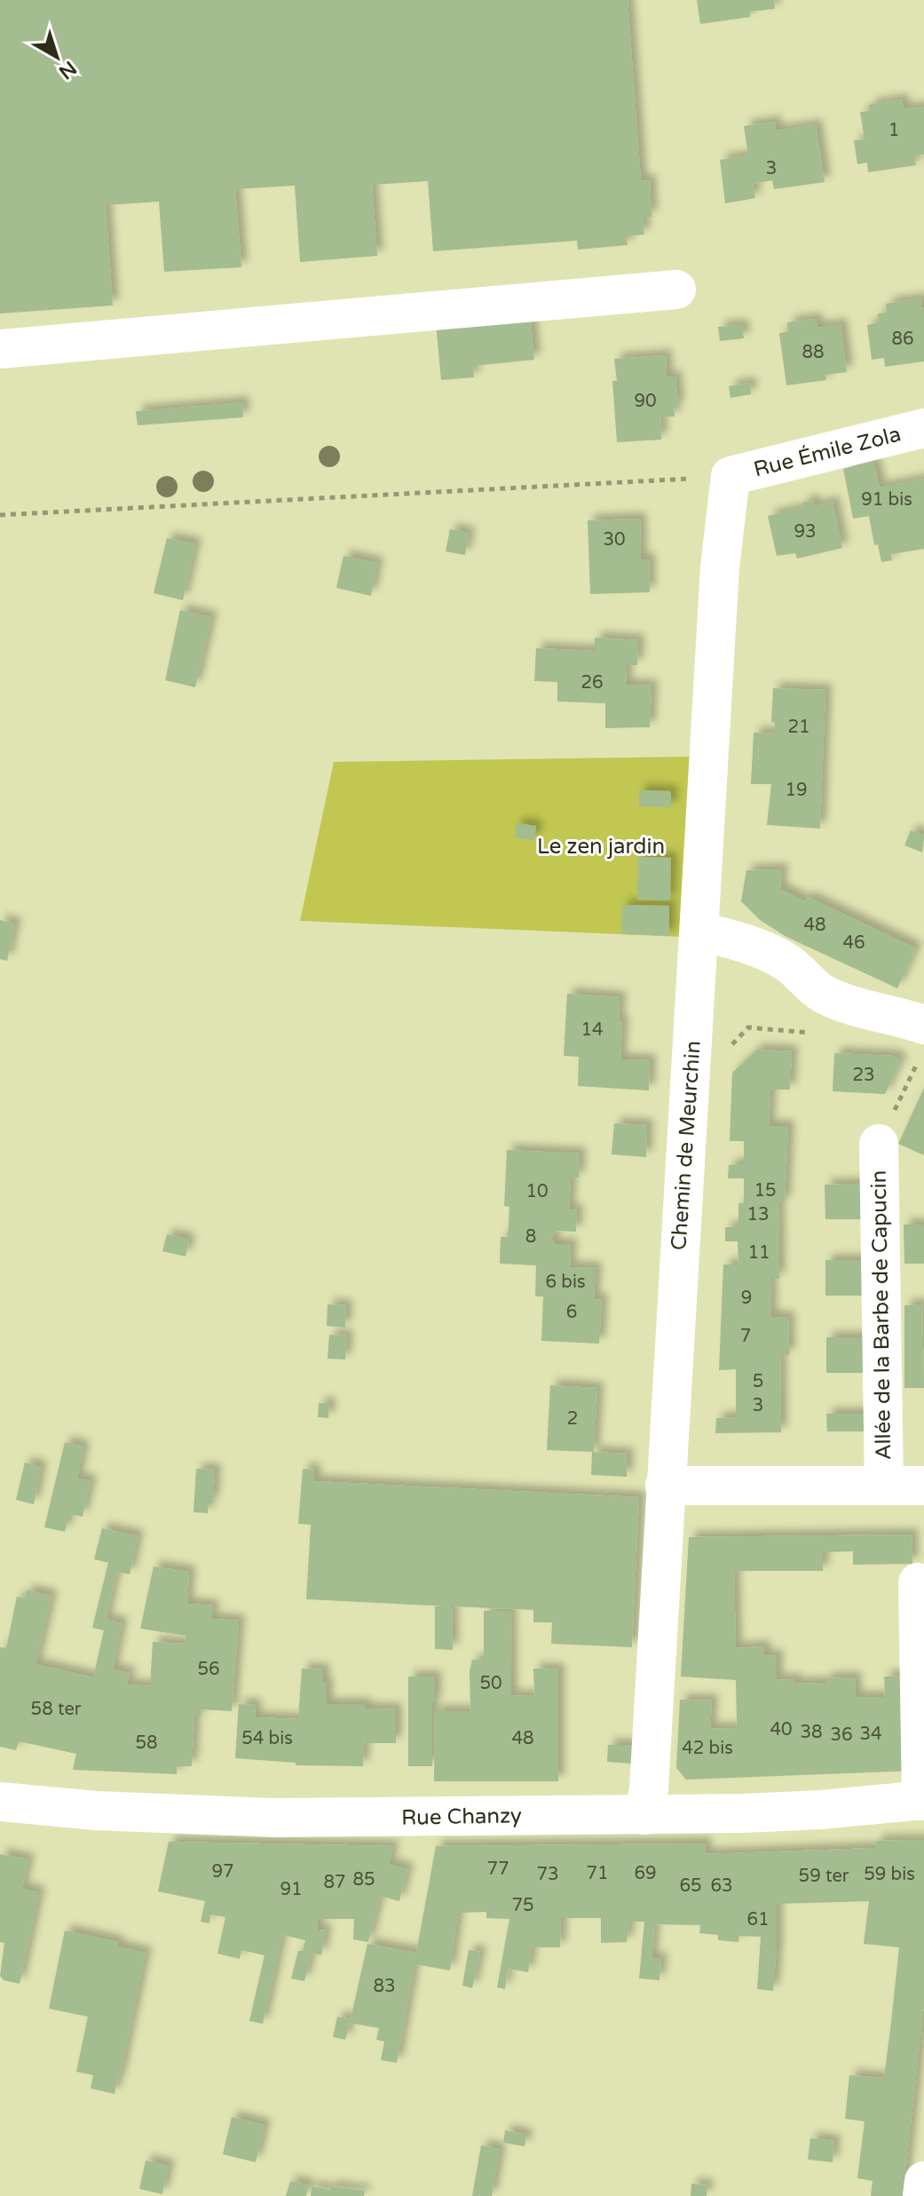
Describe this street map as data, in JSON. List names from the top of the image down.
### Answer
{
  "streets": {
    "street": [
      "Rue Émile Zola",
      "Chemin de Meurchin",
      "Allée de la Barbe de Capucin",
      "Rue Chanzy"
    ]
  },
  "crossings": [
    ["Rue Émile Zola", "Chemin de Meurchin"],
    ["Chemin de Meurchin", "Allée de la Barbe de Capucin"],
    ["Chemin de Meurchin", "Rue Chanzy"]
  ],
  "parks": ["Le zen jardin"],
  "house_numbers": [
    "1",
    "3",
    "86",
    "88",
    "90",
    "91 bis",
    "93",
    "30",
    "26",
    "21",
    "19",
    "48",
    "46",
    "14",
    "23",
    "15",
    "10",
    "13",
    "8",
    "11",
    "6 bis",
    "9",
    "6",
    "7",
    "5",
    "3",
    "2",
    "56",
    "50",
    "58 ter",
    "40",
    "38",
    "34",
    "36",
    "54 bis",
    "48",
    "58",
    "42 bis",
    "77",
    "97",
    "71",
    "69",
    "73",
    "59 bis",
    "59 ter",
    "85",
    "87",
    "65",
    "63",
    "91",
    "75",
    "61",
    "83"
  ],
  "north": "bottom right"
}
